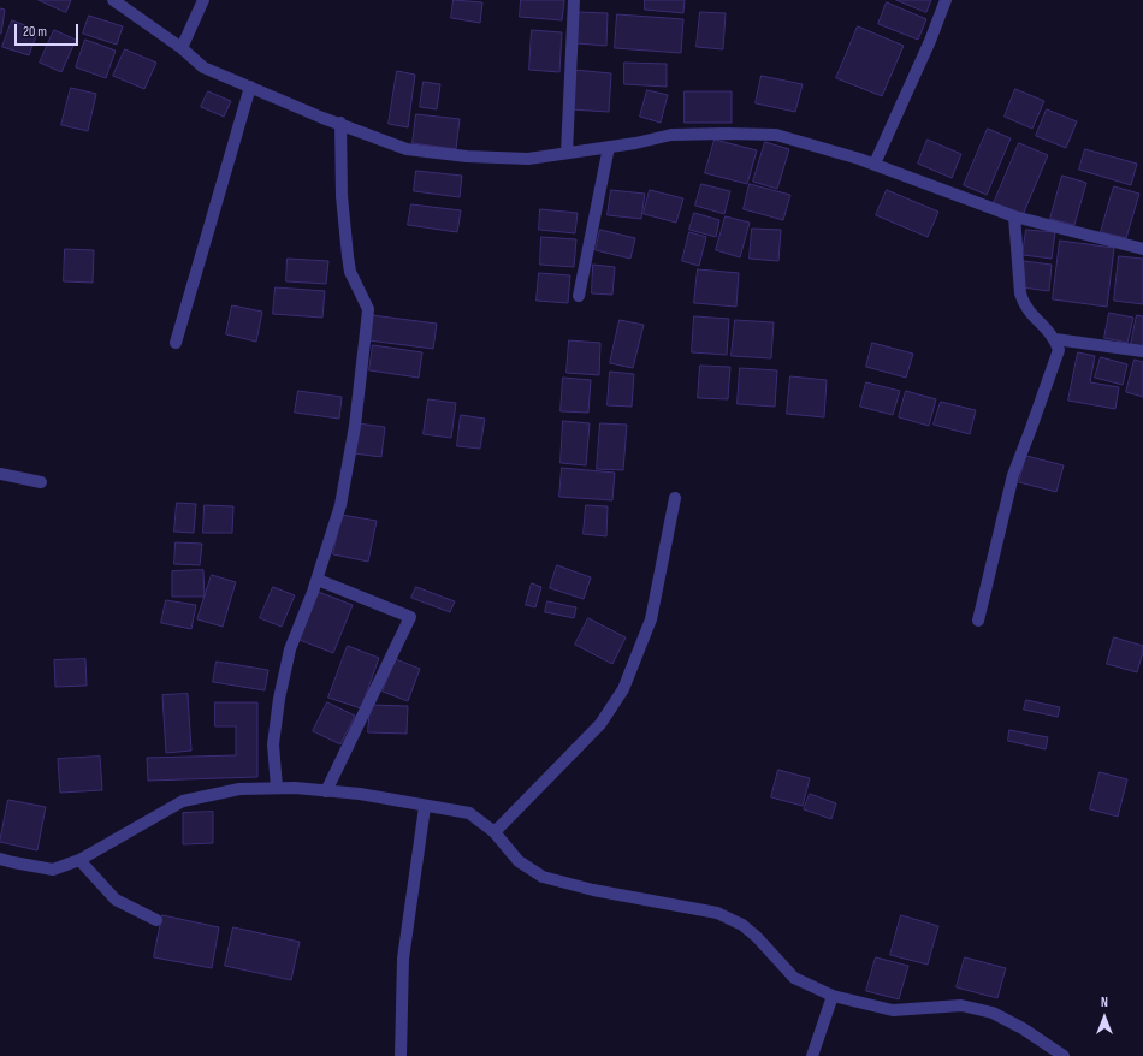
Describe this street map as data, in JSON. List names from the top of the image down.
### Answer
{
  "scale_bar": "20 m",
  "north": "top"
}
